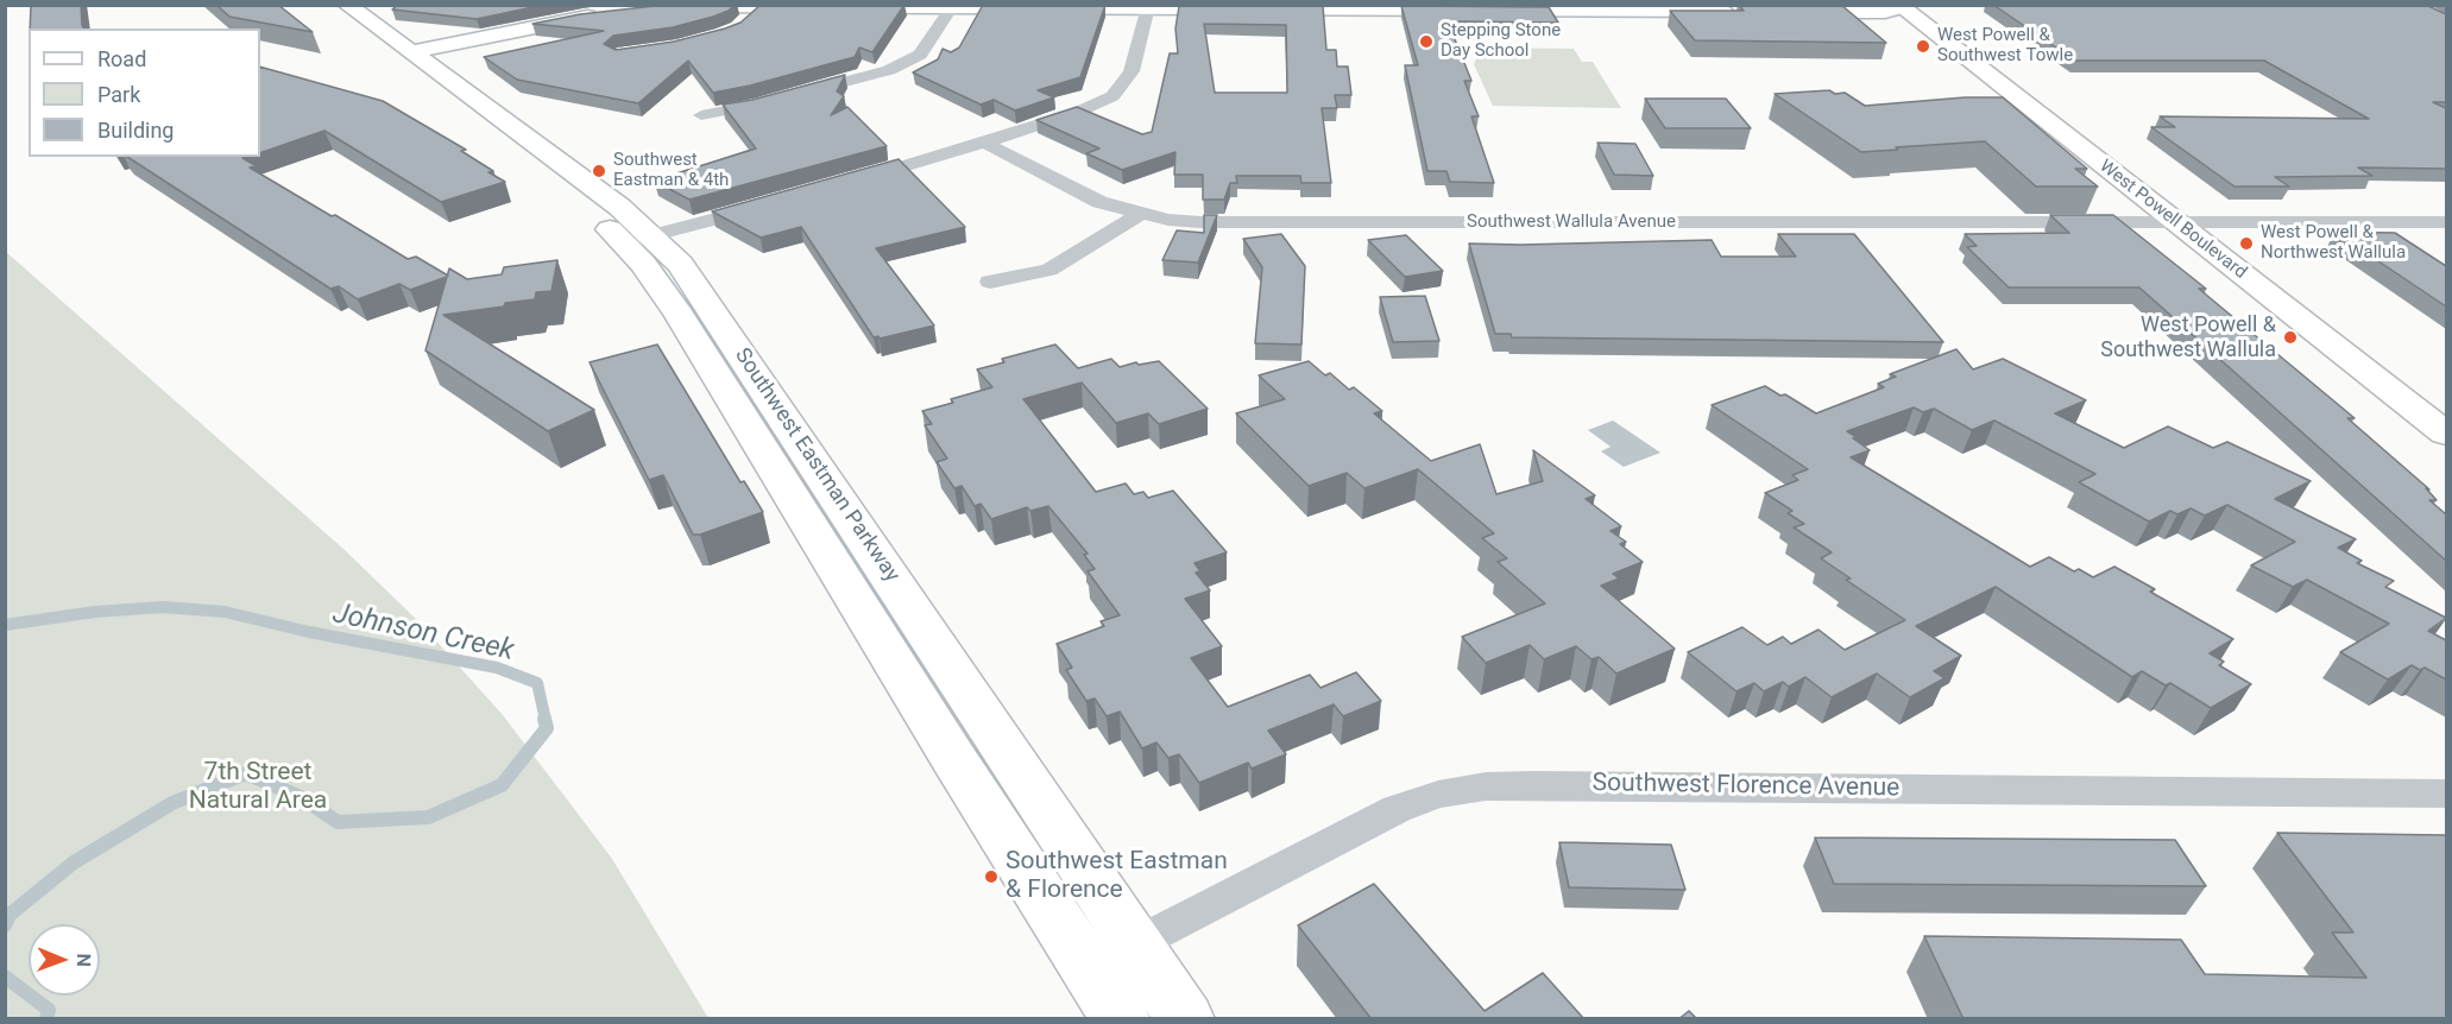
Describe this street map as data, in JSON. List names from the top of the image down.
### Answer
{
  "streets": {
    "main road": ["West Powell Boulevard", "Southwest Eastman Parkway"],
    "street": ["Southwest Wallula Avenue", "Southwest Florence Avenue"]
  },
  "crossings": [
    ["West Powell Boulevard", "Southwest Wallula Avenue"],
    ["Southwest Eastman Parkway", "Southwest Florence Avenue"]
  ],
  "water": ["Johnson Creek"],
  "parks": ["7th Street Natural Area"],
  "places": [
    "Stepping Stone Day School",
    "West Powell & Southwest Towle",
    "Southwest Eastman & 4th",
    "West Powell & Northwest Wallula",
    "West Powell & Southwest Wallula",
    "Southwest Eastman & Florence"
  ],
  "legend": ["Road", "Park", "Building"],
  "north": "right"
}
